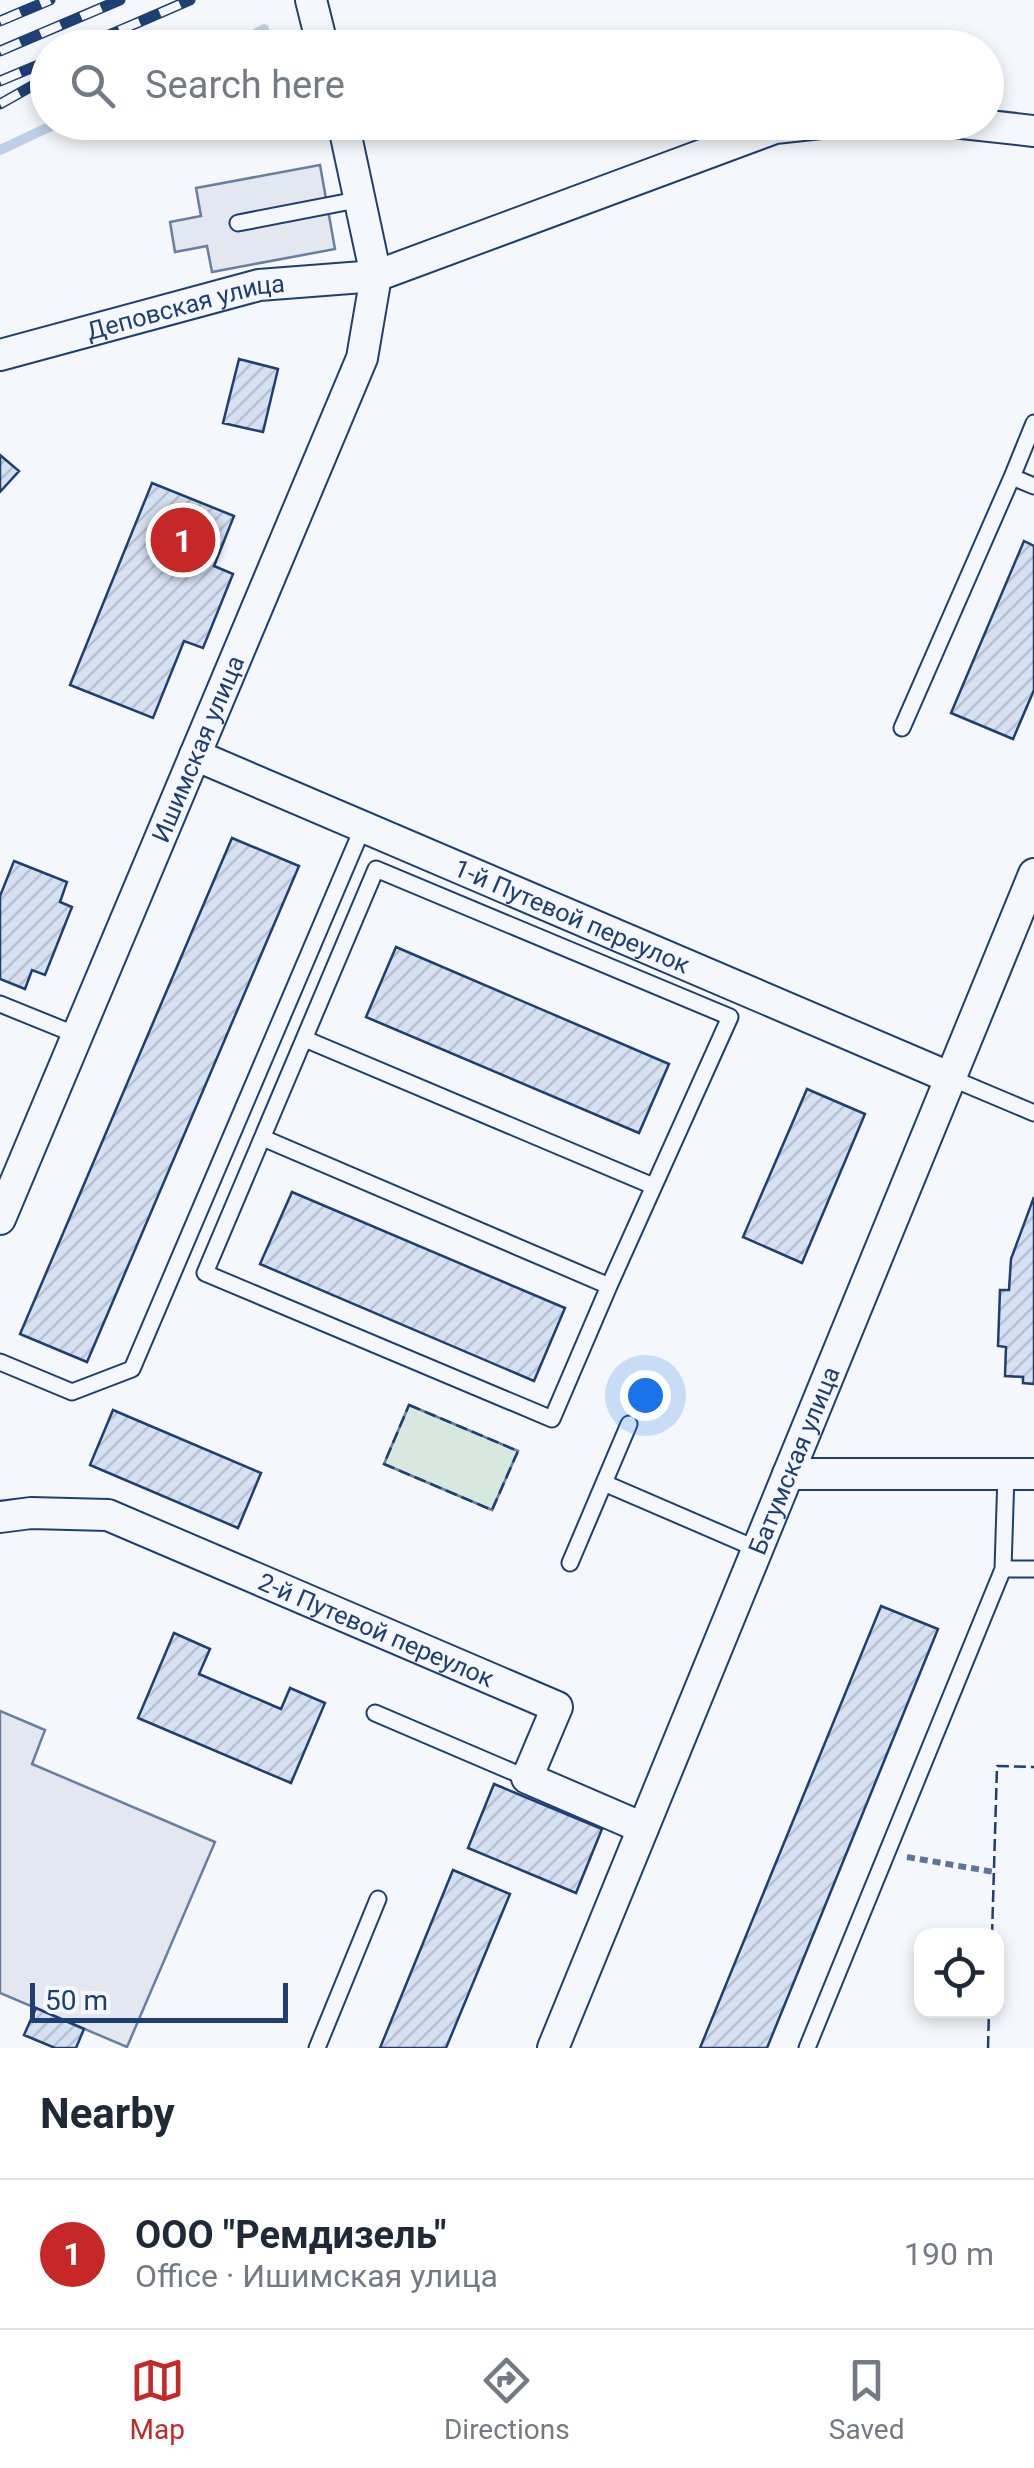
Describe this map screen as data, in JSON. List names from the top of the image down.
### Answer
{
  "streets": {
    "street": [
      "Деповская улица",
      "Ишимская улица",
      "1-й Путевой переулок",
      "Батумская улица",
      "2-й Путевой переулок"
    ]
  },
  "crossings": [
    ["Деповская улица", "Ишимская улица"],
    ["Ишимская улица", "1-й Путевой переулок"],
    ["1-й Путевой переулок", "Батумская улица"]
  ],
  "scale_bar": "50 m",
  "page": {
    "search": "Search here",
    "pins": "1",
    "scale": "50 m",
    "heading": "Nearby",
    "list": [
      {
        "mark": "1",
        "name": "ООО \"Ремдизель\"",
        "note": "Office · Ишимская улица",
        "value": "190 m"
      }
    ],
    "nav": ["Map", "Directions", "Saved"]
  }
}
